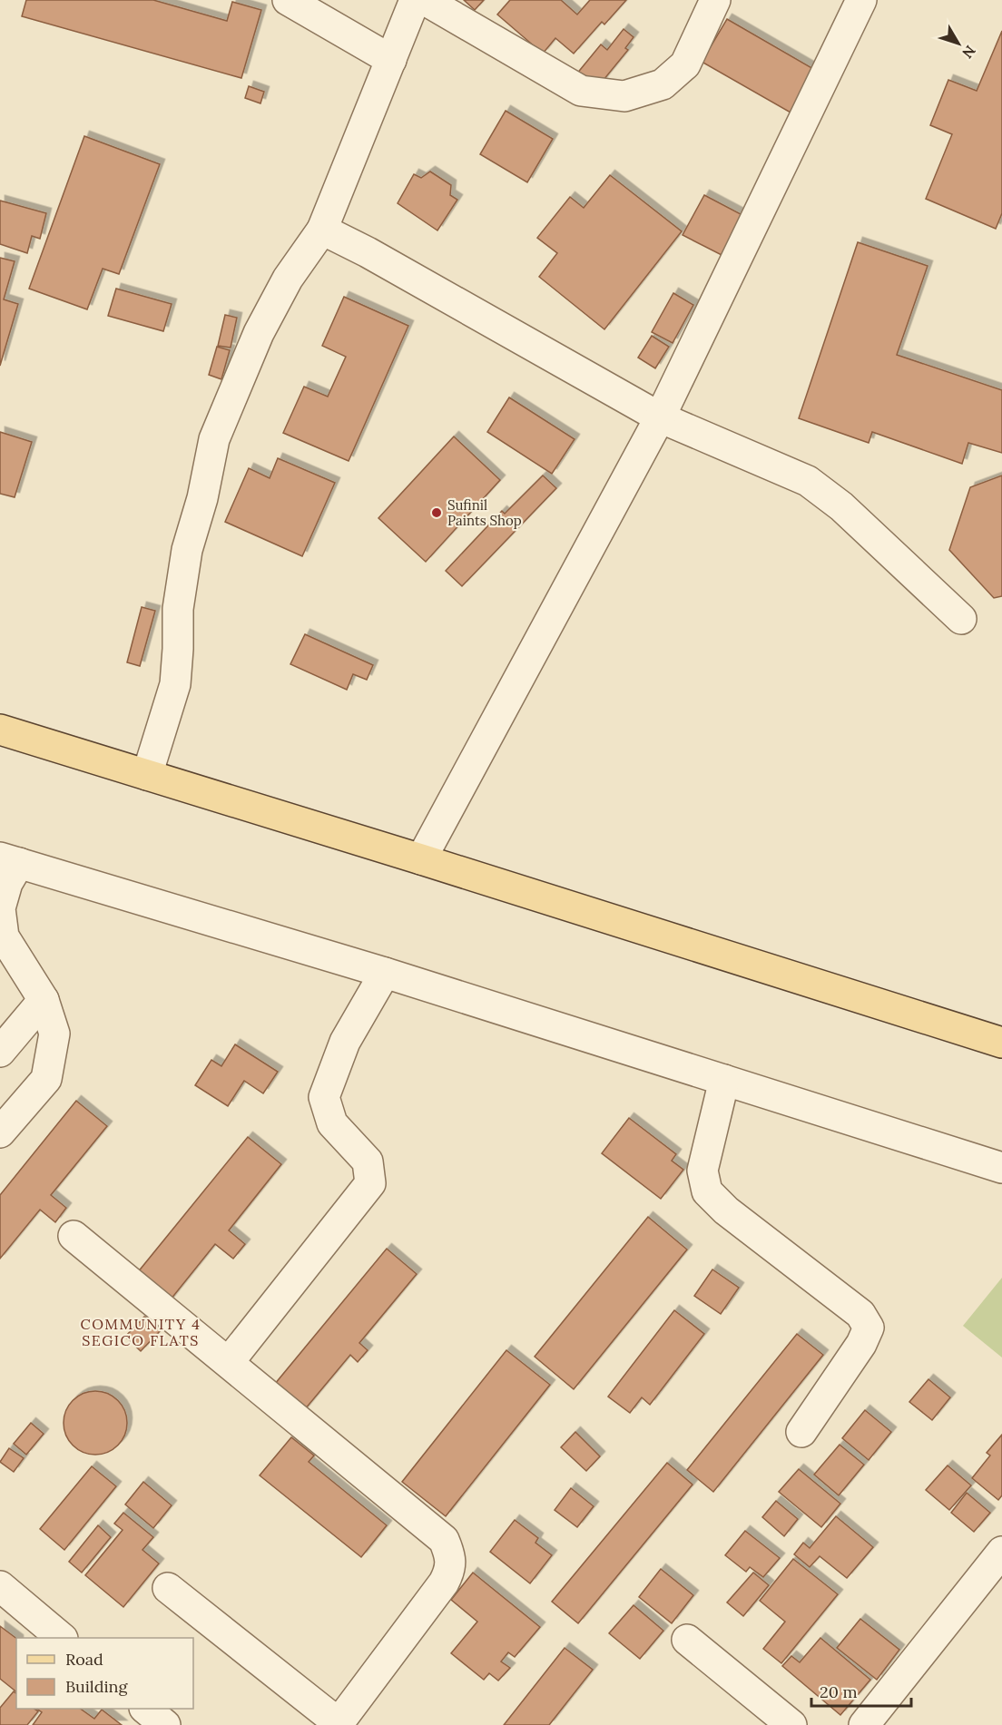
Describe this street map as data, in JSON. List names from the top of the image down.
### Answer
{
  "districts": ["COMMUNITY 4 SEGICO FLATS"],
  "places": ["Sufinil Paints Shop"],
  "legend": ["Road", "Building"],
  "scale_bar": "20 m",
  "north": "bottom right"
}
